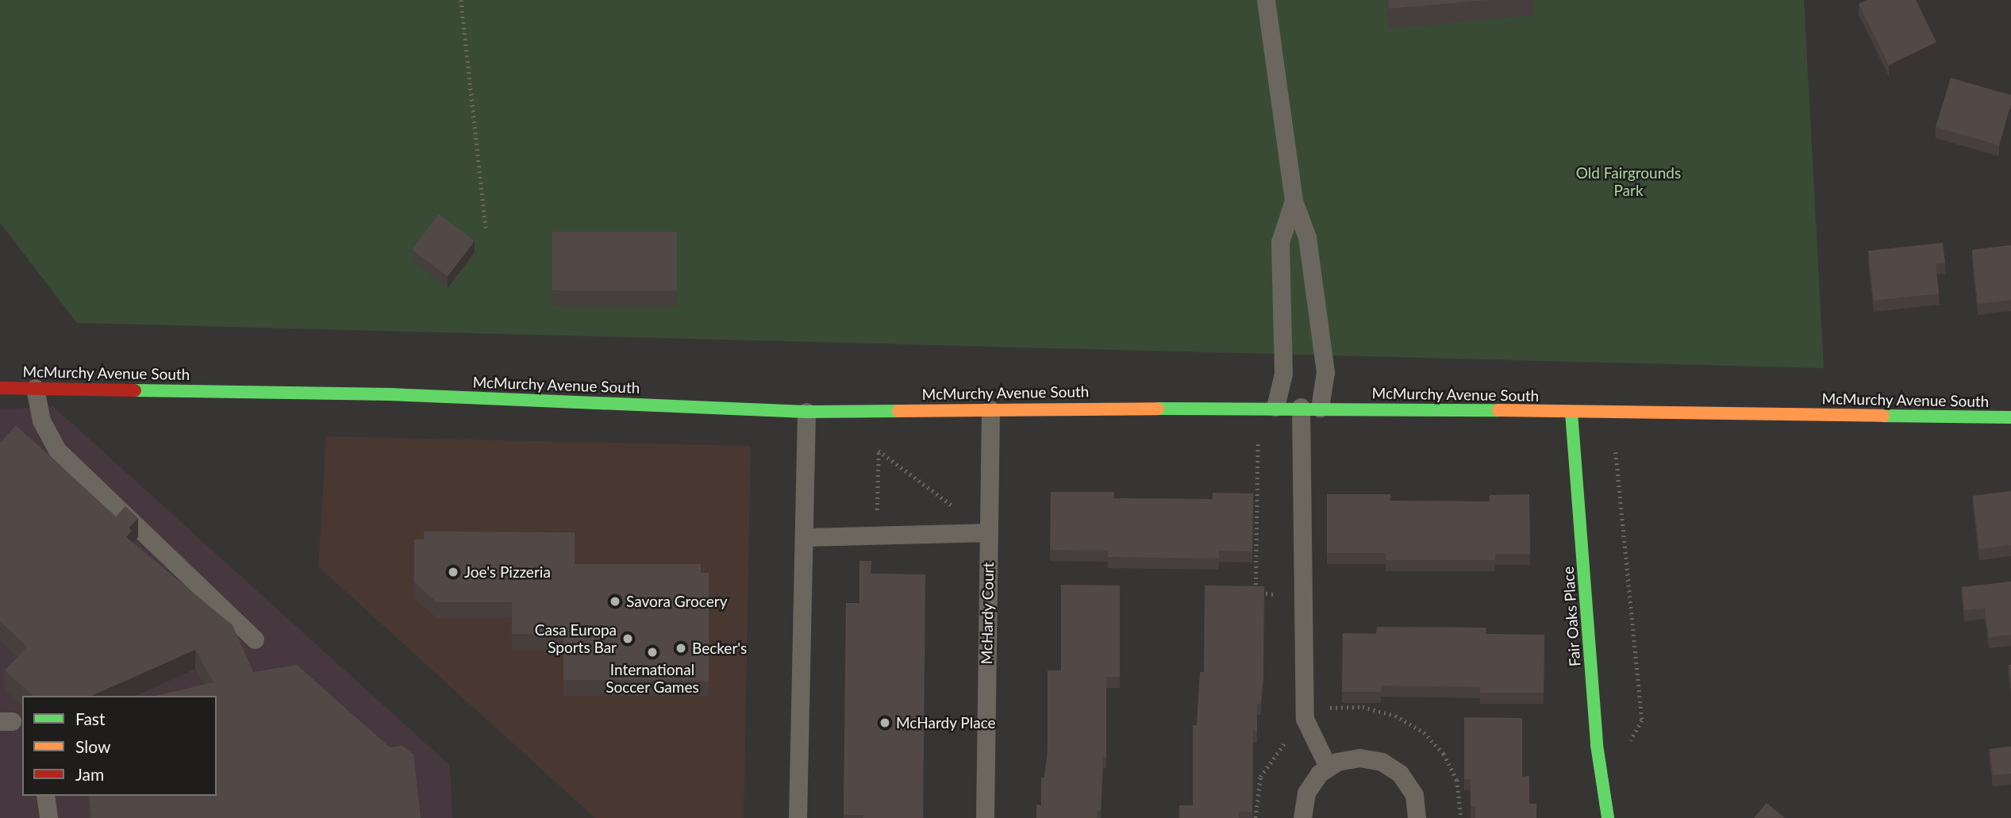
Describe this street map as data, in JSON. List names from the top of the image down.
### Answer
{
  "streets": {
    "street": ["McMurchy Avenue South", "Fair Oaks Place"],
    "lane": ["McHardy Court"]
  },
  "crossings": [
    ["McMurchy Avenue South", "McHardy Court"],
    ["McMurchy Avenue South", "Fair Oaks Place"]
  ],
  "parks": ["Old Fairgrounds Park"],
  "places": [
    "Joe's Pizzeria",
    "Savora Grocery",
    "Casa Europa Sports Bar",
    "Becker's",
    "International Soccer Games",
    "McHardy Place"
  ],
  "legend": ["Fast", "Slow", "Jam"]
}
